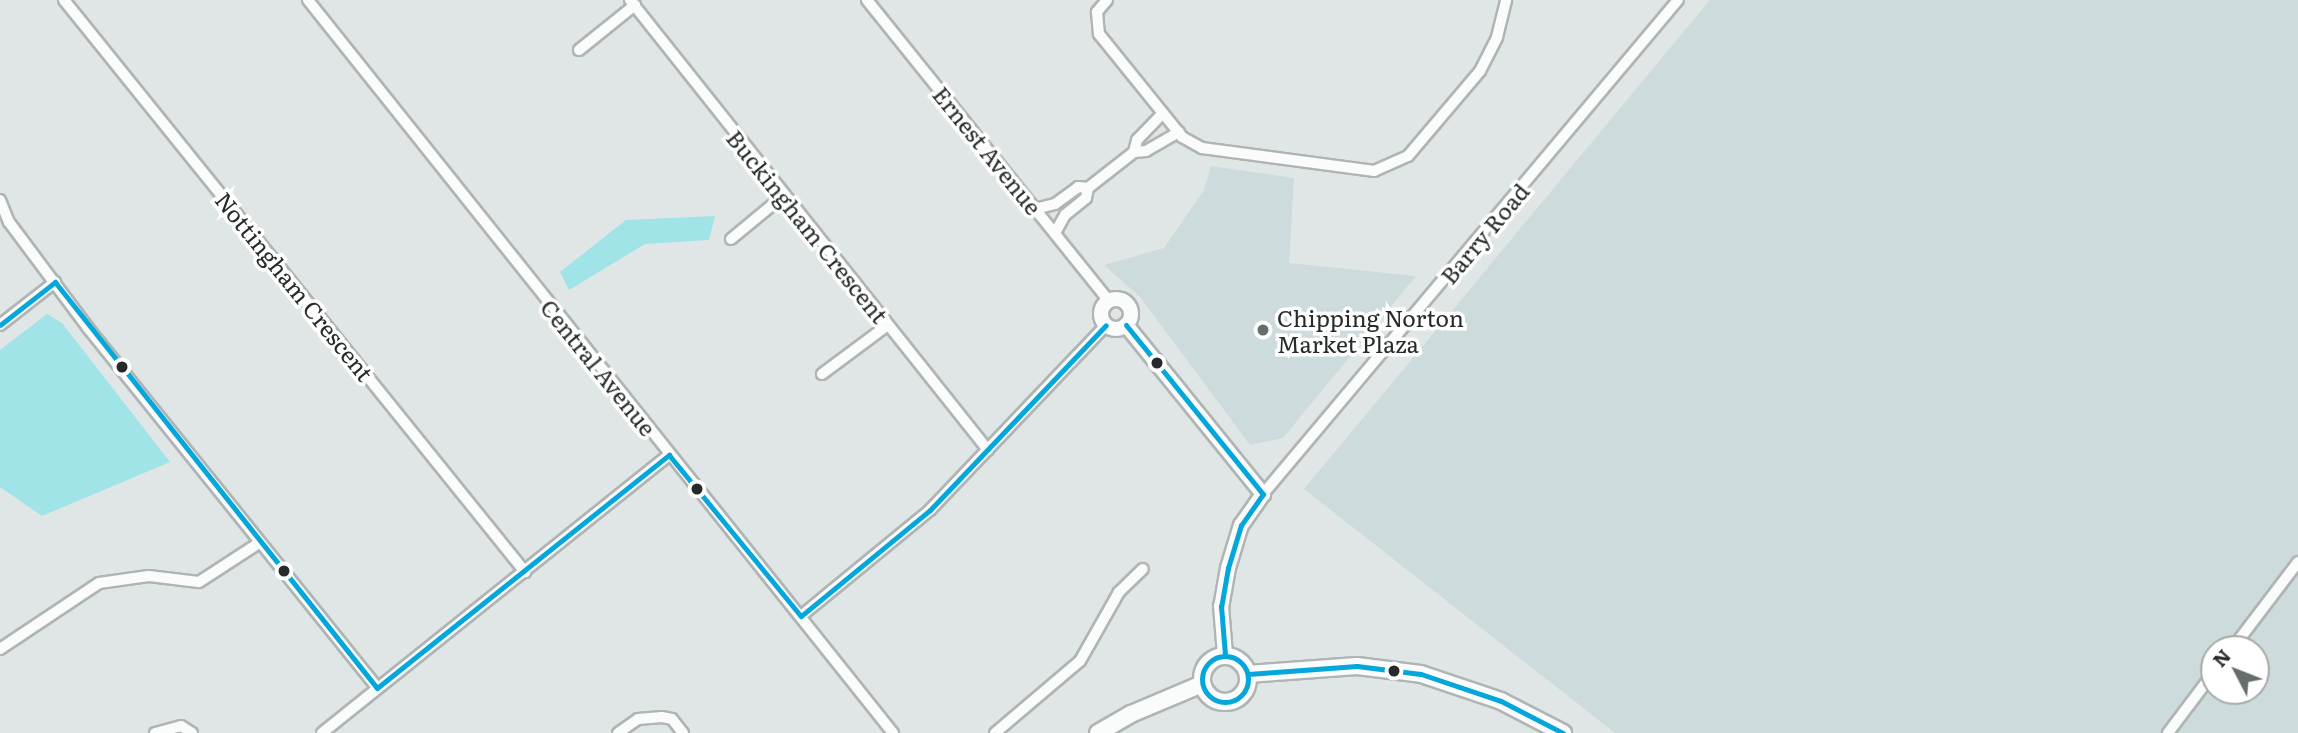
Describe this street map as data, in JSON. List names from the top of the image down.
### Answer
{
  "streets": {
    "street": [
      "Ernest Avenue",
      "Buckingham Crescent",
      "Barry Road",
      "Nottingham Crescent",
      "Central Avenue"
    ]
  },
  "places": ["Chipping Norton Market Plaza"],
  "north": "top left"
}
